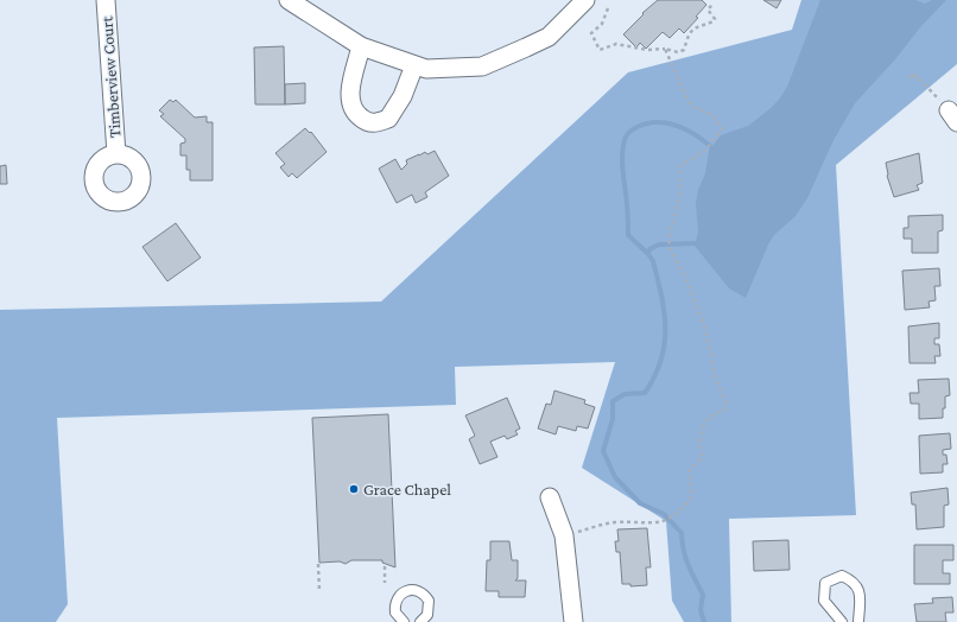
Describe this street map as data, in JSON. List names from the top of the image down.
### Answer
{
  "streets": {
    "street": ["Timberview Court"]
  },
  "places": ["Grace Chapel"]
}
